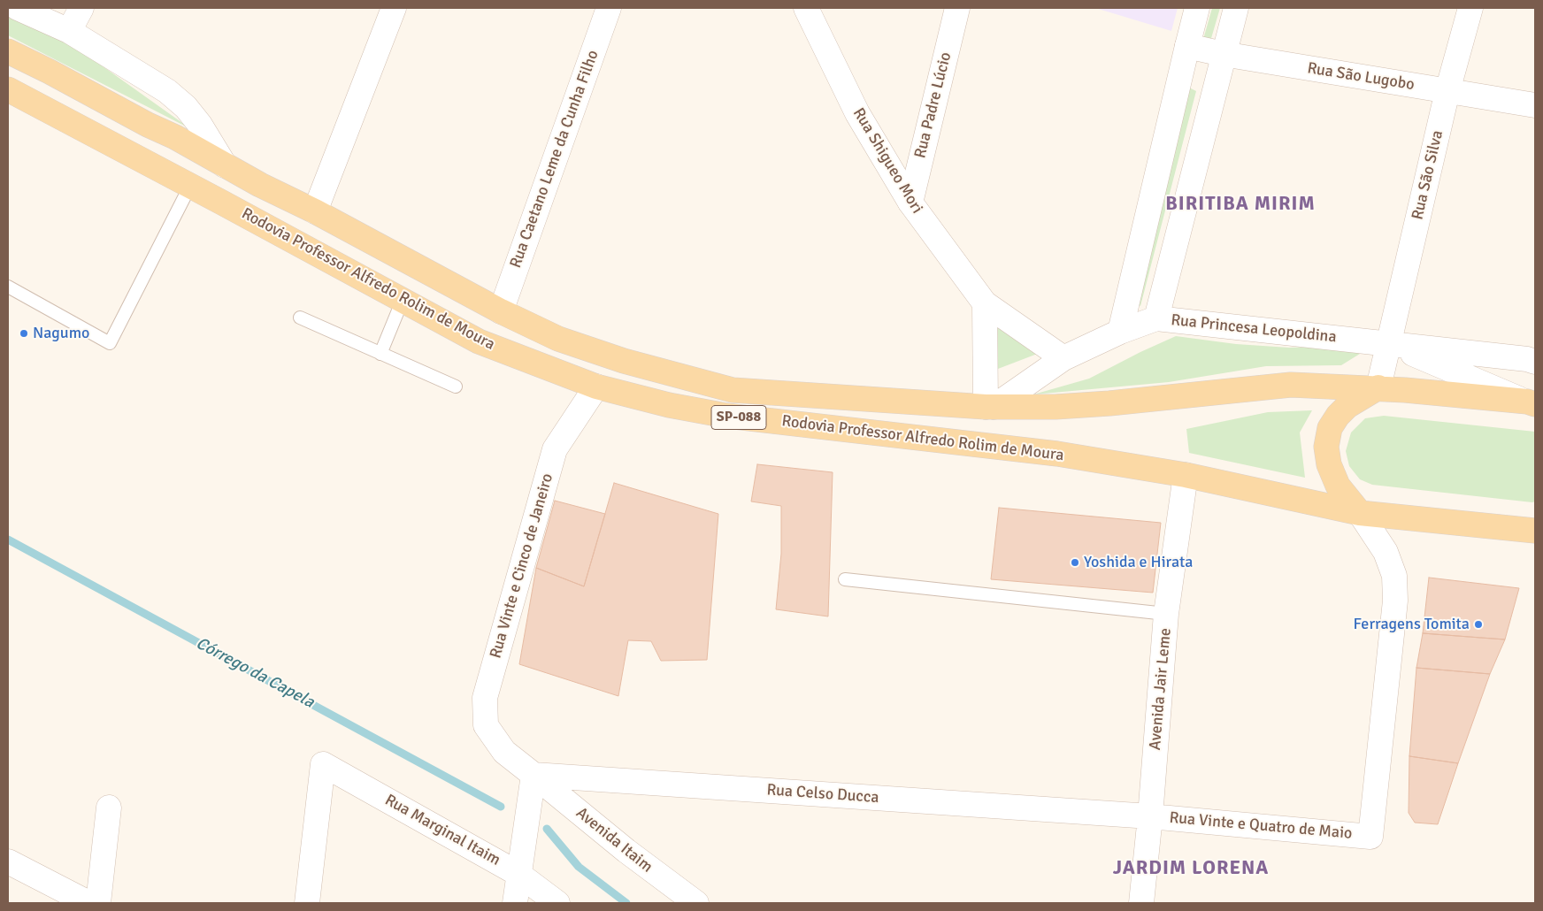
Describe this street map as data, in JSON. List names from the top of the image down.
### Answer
{
  "streets": {
    "main road": ["Rodovia Professor Alfredo Rolim de Moura", "SP-088"],
    "street": [
      "Rua São Lugobo",
      "Rua Padre Lúcio",
      "Rua Caetano Leme da Cunha Filho",
      "Rua Shigueo Mori",
      "Rua São Silva",
      "Rua Princesa Leopoldina",
      "Rua Vinte e Cinco de Janeiro",
      "Avenida Jair Leme",
      "Rua Celso Ducca",
      "Rua Vinte e Quatro de Maio",
      "Rua Marginal Itaim",
      "Avenida Itaim"
    ]
  },
  "crossings": [
    ["Rua São Lugobo", "Rua São Silva"],
    ["Rua Padre Lúcio", "Rua Shigueo Mori"],
    ["Rua Caetano Leme da Cunha Filho", "Rodovia Professor Alfredo Rolim de Moura"],
    ["Rua Shigueo Mori", "Rua Princesa Leopoldina"],
    ["Rua São Silva", "Rodovia Professor Alfredo Rolim de Moura"],
    ["Rua São Silva", "Rua Princesa Leopoldina"],
    ["Rodovia Professor Alfredo Rolim de Moura", "Rua Princesa Leopoldina"],
    ["Rodovia Professor Alfredo Rolim de Moura", "Rua Vinte e Cinco de Janeiro"],
    ["Rodovia Professor Alfredo Rolim de Moura", "Avenida Jair Leme"],
    ["Rodovia Professor Alfredo Rolim de Moura", "Rua Vinte e Quatro de Maio"],
    ["Rua Vinte e Cinco de Janeiro", "Rua Celso Ducca"],
    ["Rua Vinte e Cinco de Janeiro", "Avenida Itaim"],
    ["Avenida Jair Leme", "Rua Celso Ducca"],
    ["Avenida Jair Leme", "Rua Vinte e Quatro de Maio"],
    ["Rua Celso Ducca", "Rua Vinte e Quatro de Maio"],
    ["Rua Celso Ducca", "Avenida Itaim"]
  ],
  "districts": ["BIRITIBA MIRIM", "JARDIM LORENA"],
  "water": ["Córrego da Capela"],
  "places": ["Nagumo", "Yoshida e Hirata", "Ferragens Tomita"]
}
